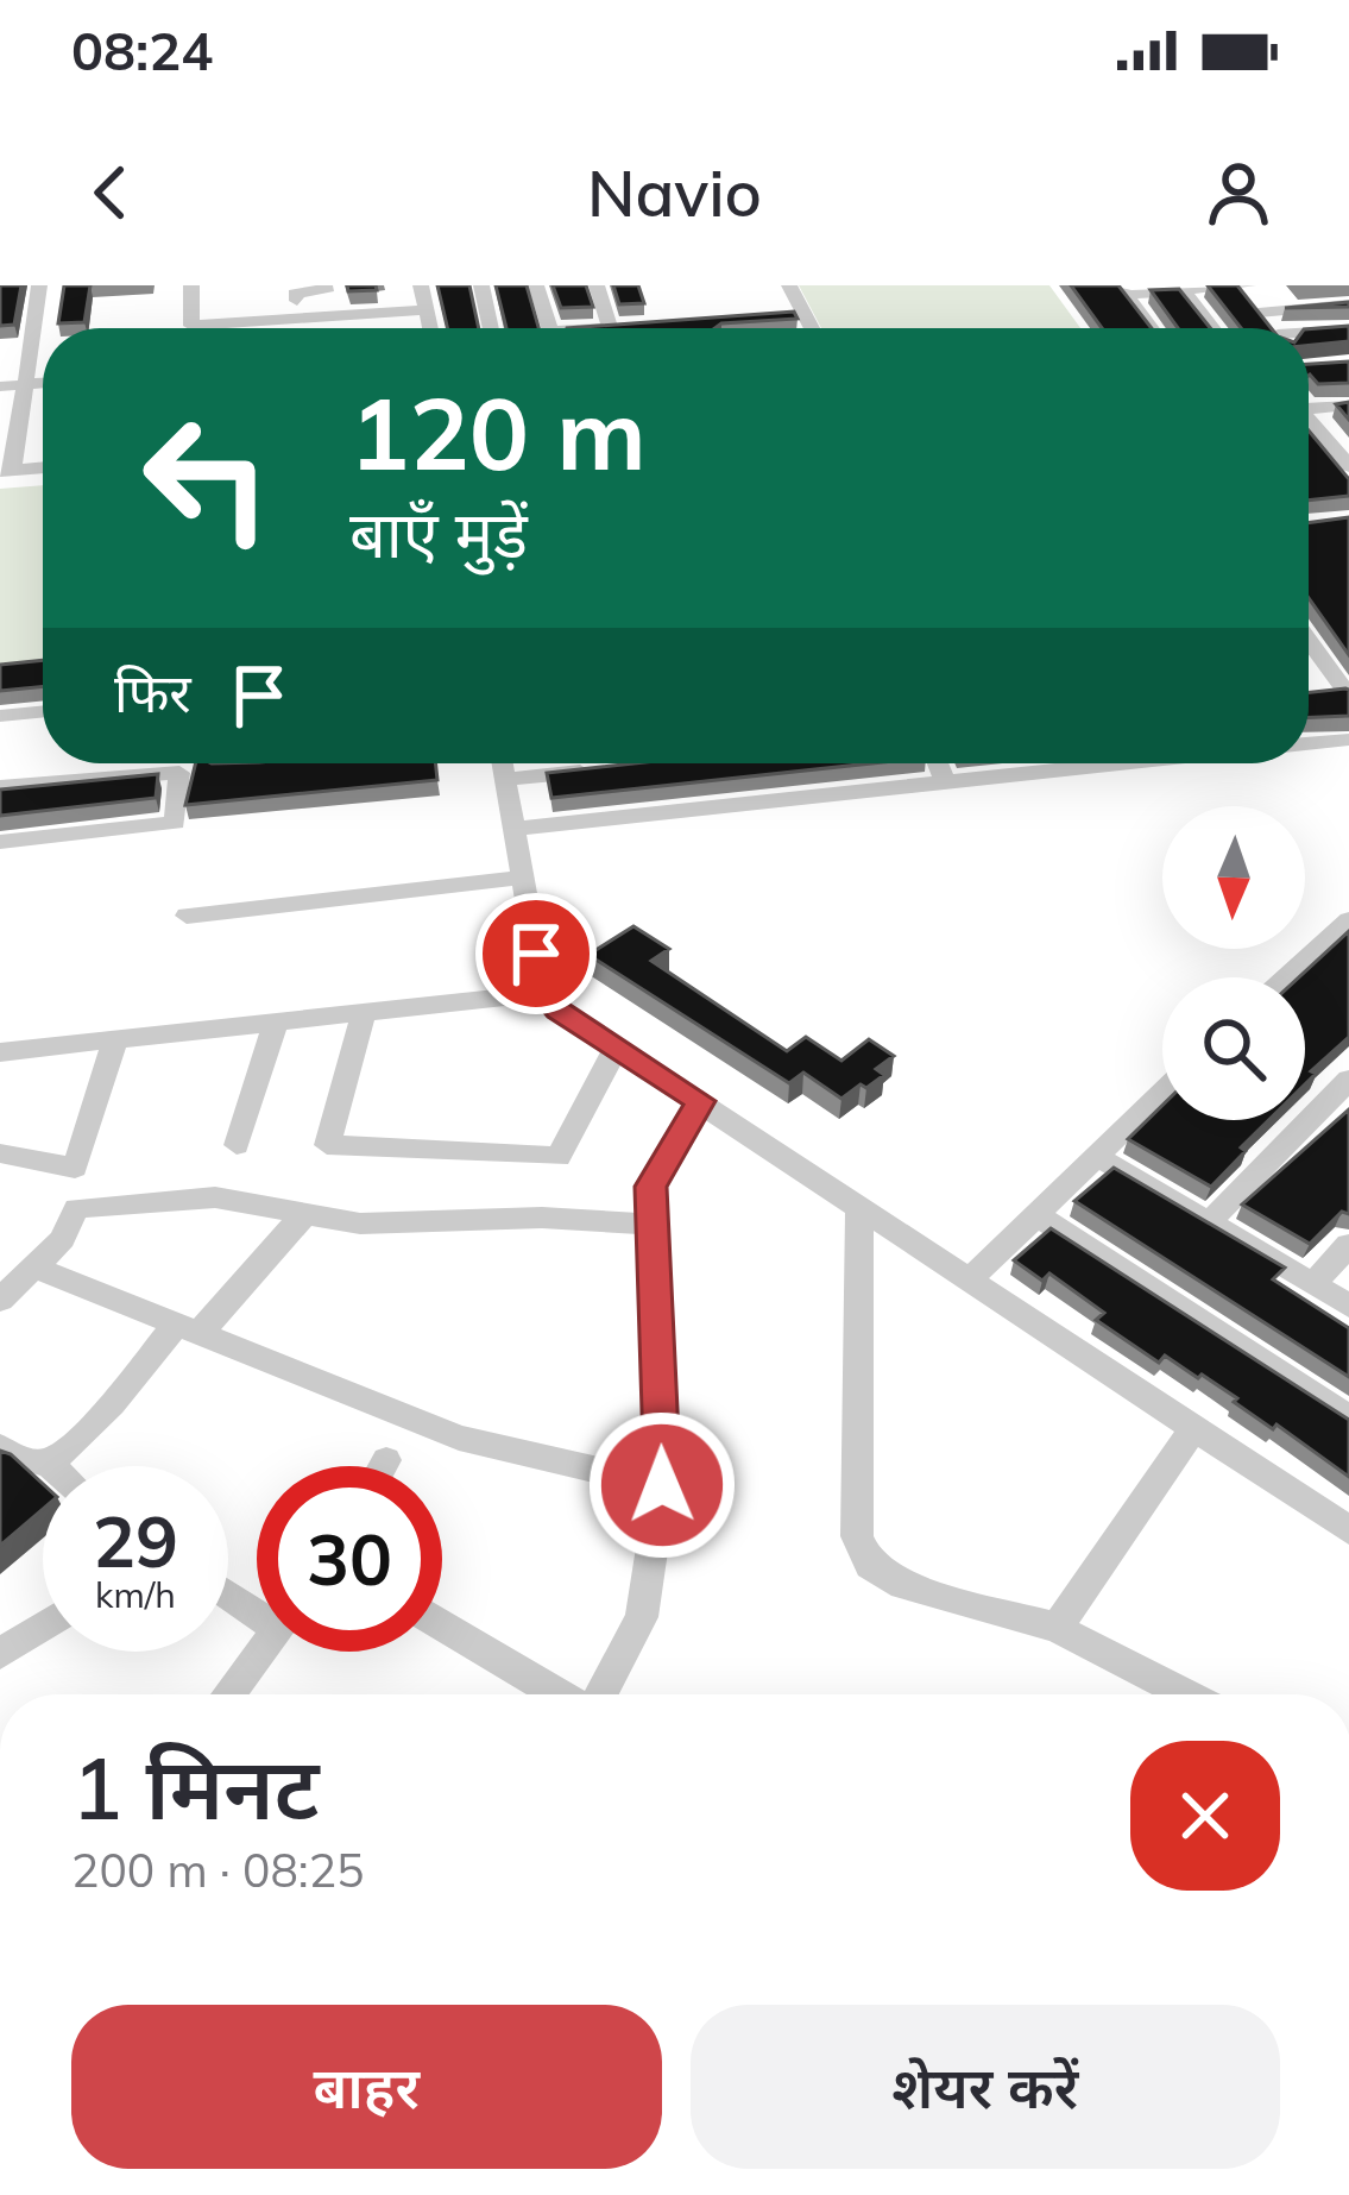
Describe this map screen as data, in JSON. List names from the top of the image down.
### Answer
{
  "north": "bottom",
  "page": {
    "status": "08:24",
    "header": "Navio",
    "turn": ["120 m", "बाएँ मुड़ें"],
    "then": "फिर",
    "speed": "29 km/h",
    "limit": "30",
    "heading": ["1 मिनट", "200 m · 08:25"],
    "buttons": ["बाहर", "शेयर करें"]
  }
}
